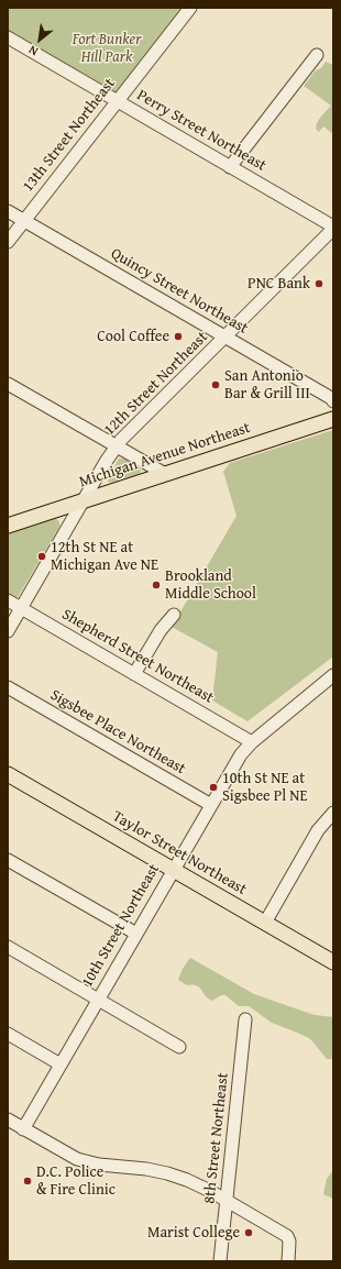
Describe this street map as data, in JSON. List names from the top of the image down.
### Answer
{
  "streets": {
    "main road": ["Michigan Avenue Northeast", "Taylor Street Northeast"],
    "street": [
      "Perry Street Northeast",
      "13th Street Northeast",
      "Quincy Street Northeast",
      "12th Street Northeast",
      "Shepherd Street Northeast",
      "Sigsbee Place Northeast",
      "10th Street Northeast",
      "8th Street Northeast"
    ]
  },
  "crossings": [
    ["Perry Street Northeast", "13th Street Northeast"],
    ["Perry Street Northeast", "12th Street Northeast"],
    ["13th Street Northeast", "Quincy Street Northeast"],
    ["Quincy Street Northeast", "12th Street Northeast"],
    ["12th Street Northeast", "Michigan Avenue Northeast"],
    ["12th Street Northeast", "Shepherd Street Northeast"],
    ["Shepherd Street Northeast", "10th Street Northeast"],
    ["Sigsbee Place Northeast", "10th Street Northeast"],
    ["Taylor Street Northeast", "10th Street Northeast"]
  ],
  "parks": ["Fort Bunker Hill Park"],
  "places": [
    "PNC Bank",
    "Cool Coffee",
    "San Antonio Bar & Grill III",
    "12th St NE at Michigan Ave NE",
    "Brookland Middle School",
    "10th St NE at Sigsbee Pl NE",
    "D.C. Police & Fire Clinic",
    "Marist College"
  ],
  "north": "bottom left"
}
